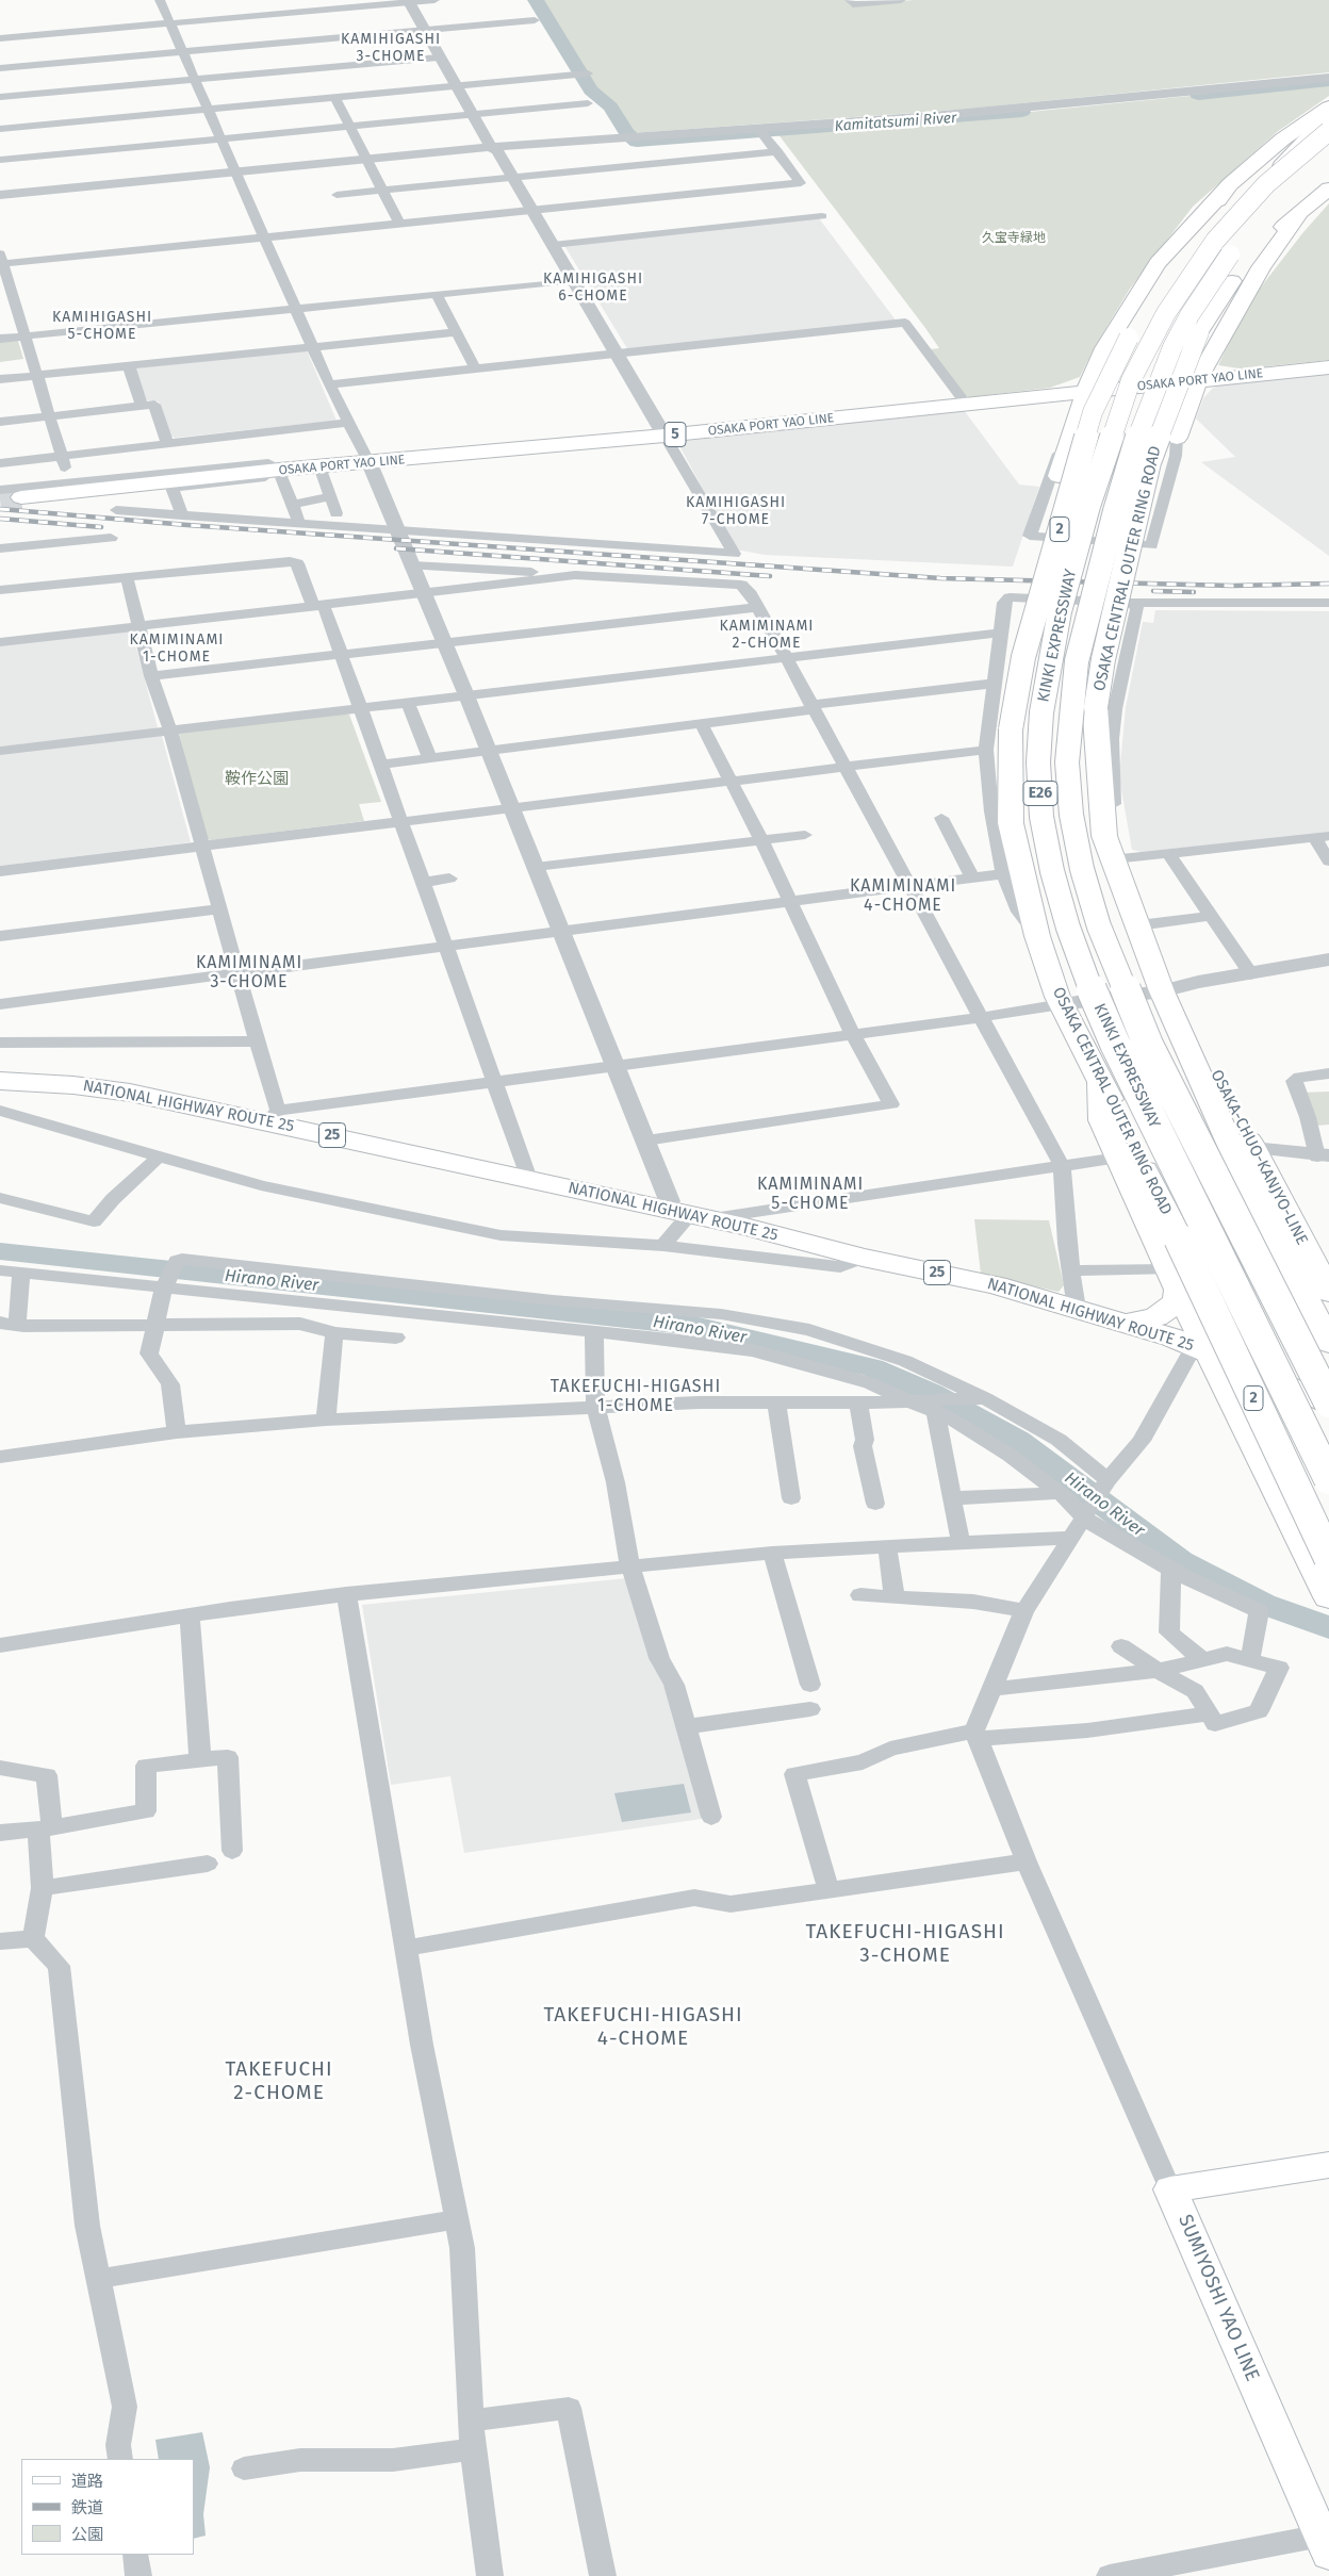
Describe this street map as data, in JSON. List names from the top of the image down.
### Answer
{
  "streets": {
    "main road": [
      "OSAKA PORT YAO LINE",
      "5",
      "2",
      "OSAKA CENTRAL OUTER RING ROAD",
      "KINKI EXPRESSWAY",
      "E26",
      "NATIONAL HIGHWAY ROUTE 25",
      "25",
      "OSAKA-CHUO-KANJYO-LINE",
      "SUMIYOSHI YAO LINE"
    ]
  },
  "crossings": [
    ["OSAKA PORT YAO LINE", "2"],
    ["2", "OSAKA CENTRAL OUTER RING ROAD"],
    ["OSAKA CENTRAL OUTER RING ROAD", "OSAKA-CHUO-KANJYO-LINE"],
    ["KINKI EXPRESSWAY", "NATIONAL HIGHWAY ROUTE 25"]
  ],
  "districts": [
    "KAMIHIGASHI 3-CHOME",
    "KAMIHIGASHI 6-CHOME",
    "KAMIHIGASHI 5-CHOME",
    "KAMIHIGASHI 7-CHOME",
    "KAMIMINAMI 2-CHOME",
    "KAMIMINAMI 1-CHOME",
    "KAMIMINAMI 4-CHOME",
    "KAMIMINAMI 3-CHOME",
    "KAMIMINAMI 5-CHOME",
    "TAKEFUCHI-HIGASHI 1-CHOME",
    "TAKEFUCHI-HIGASHI 3-CHOME",
    "TAKEFUCHI-HIGASHI 4-CHOME",
    "TAKEFUCHI 2-CHOME"
  ],
  "water": ["Kamitatsumi River", "Hirano River"],
  "parks": ["久宝寺緑地", "鞍作公園"],
  "legend": ["道路", "鉄道", "公園"]
}
